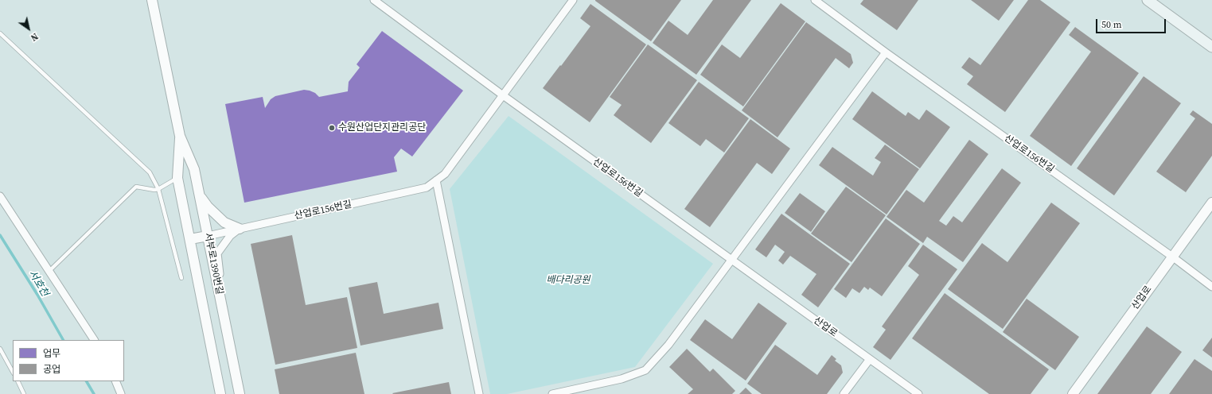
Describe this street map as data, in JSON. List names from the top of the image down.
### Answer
{
  "streets": {
    "street": ["산업로156번길", "서부로1390번길", "산업로"]
  },
  "crossings": [
    ["산업로156번길", "서부로1390번길"],
    ["산업로156번길", "산업로"]
  ],
  "water": ["서호천"],
  "parks": ["배다리공원"],
  "places": ["수원산업단지관리공단"],
  "legend": ["업무", "공업"],
  "scale_bar": "50 m",
  "north": "bottom right"
}
